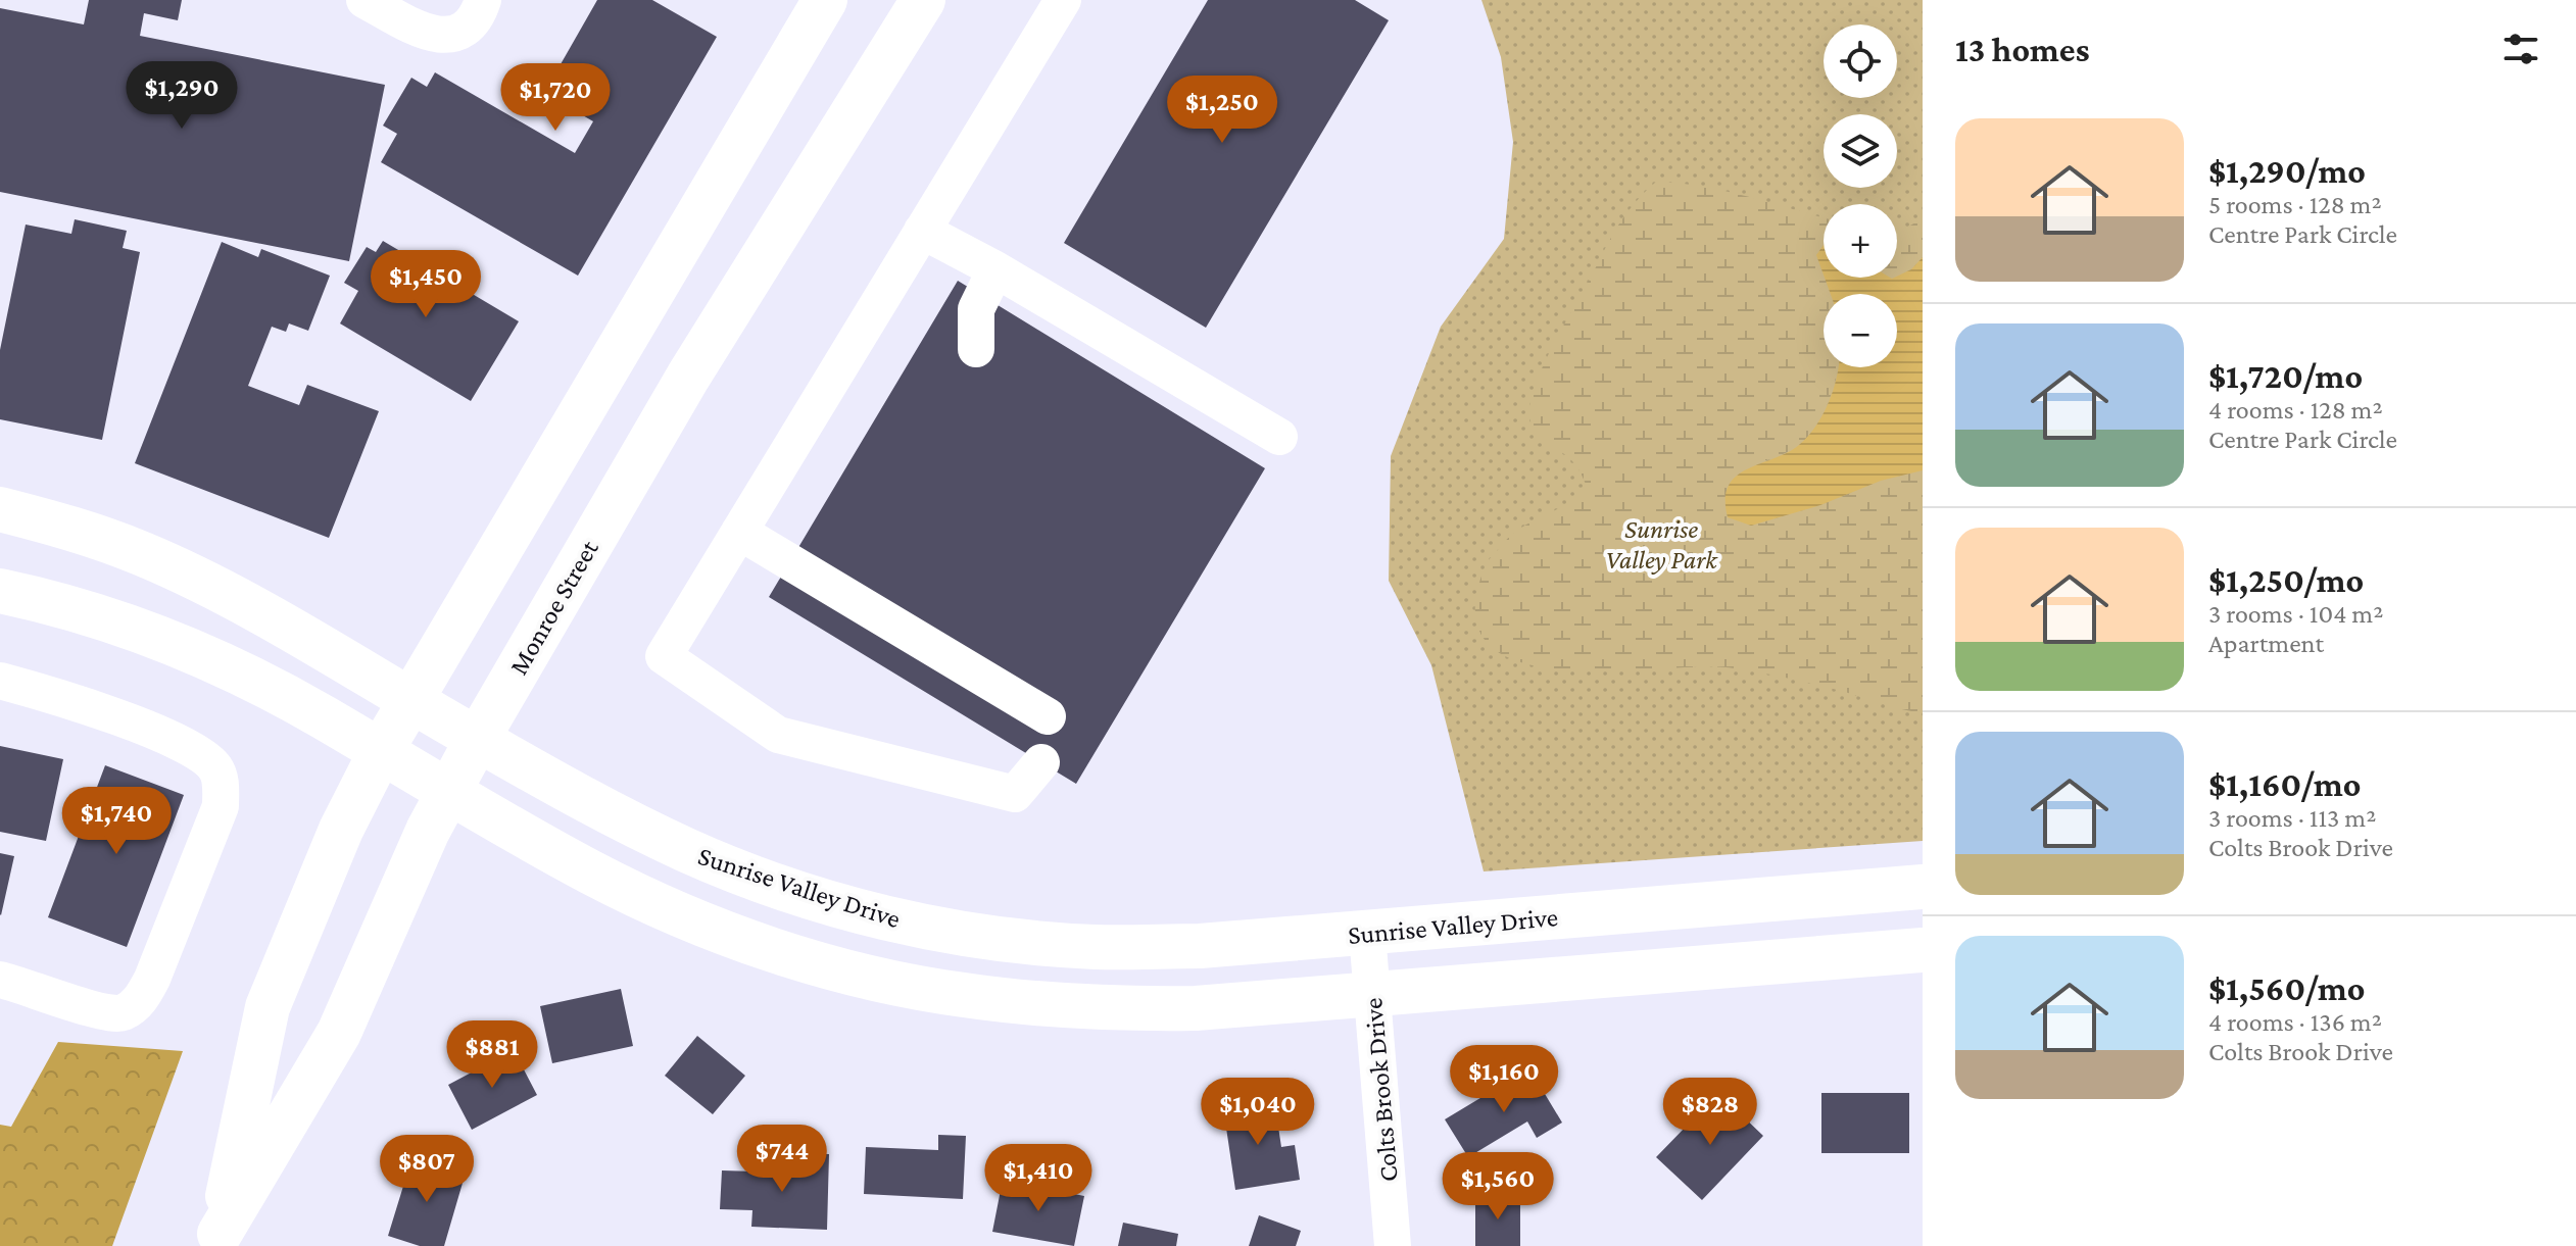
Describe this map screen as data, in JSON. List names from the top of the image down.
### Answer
{
  "streets": {
    "main road": ["Monroe Street", "Sunrise Valley Drive"],
    "street": ["Colts Brook Drive"]
  },
  "crossings": [
    ["Monroe Street", "Sunrise Valley Drive"],
    ["Sunrise Valley Drive", "Colts Brook Drive"]
  ],
  "parks": ["Sunrise Valley Park"],
  "page": {
    "heading": "13 homes",
    "map_buttons": ["+", "−"],
    "price": [
      "$1,290",
      "$1,720",
      "$1,250",
      "$1,450",
      "$1,740",
      "$881",
      "$1,160",
      "$1,040",
      "$828",
      "$744",
      "$807",
      "$1,410",
      "$1,560"
    ],
    "list": [
      {
        "name": "$1,290/mo",
        "note": "5 rooms · 128 m² · Centre Park Circle"
      },
      {
        "name": "$1,720/mo",
        "note": "4 rooms · 128 m² · Centre Park Circle"
      },
      {
        "name": "$1,250/mo",
        "note": "3 rooms · 104 m² · Apartment"
      },
      {
        "name": "$1,160/mo",
        "note": "3 rooms · 113 m² · Colts Brook Drive"
      },
      {
        "name": "$1,560/mo",
        "note": "4 rooms · 136 m² · Colts Brook Drive"
      }
    ]
  }
}
